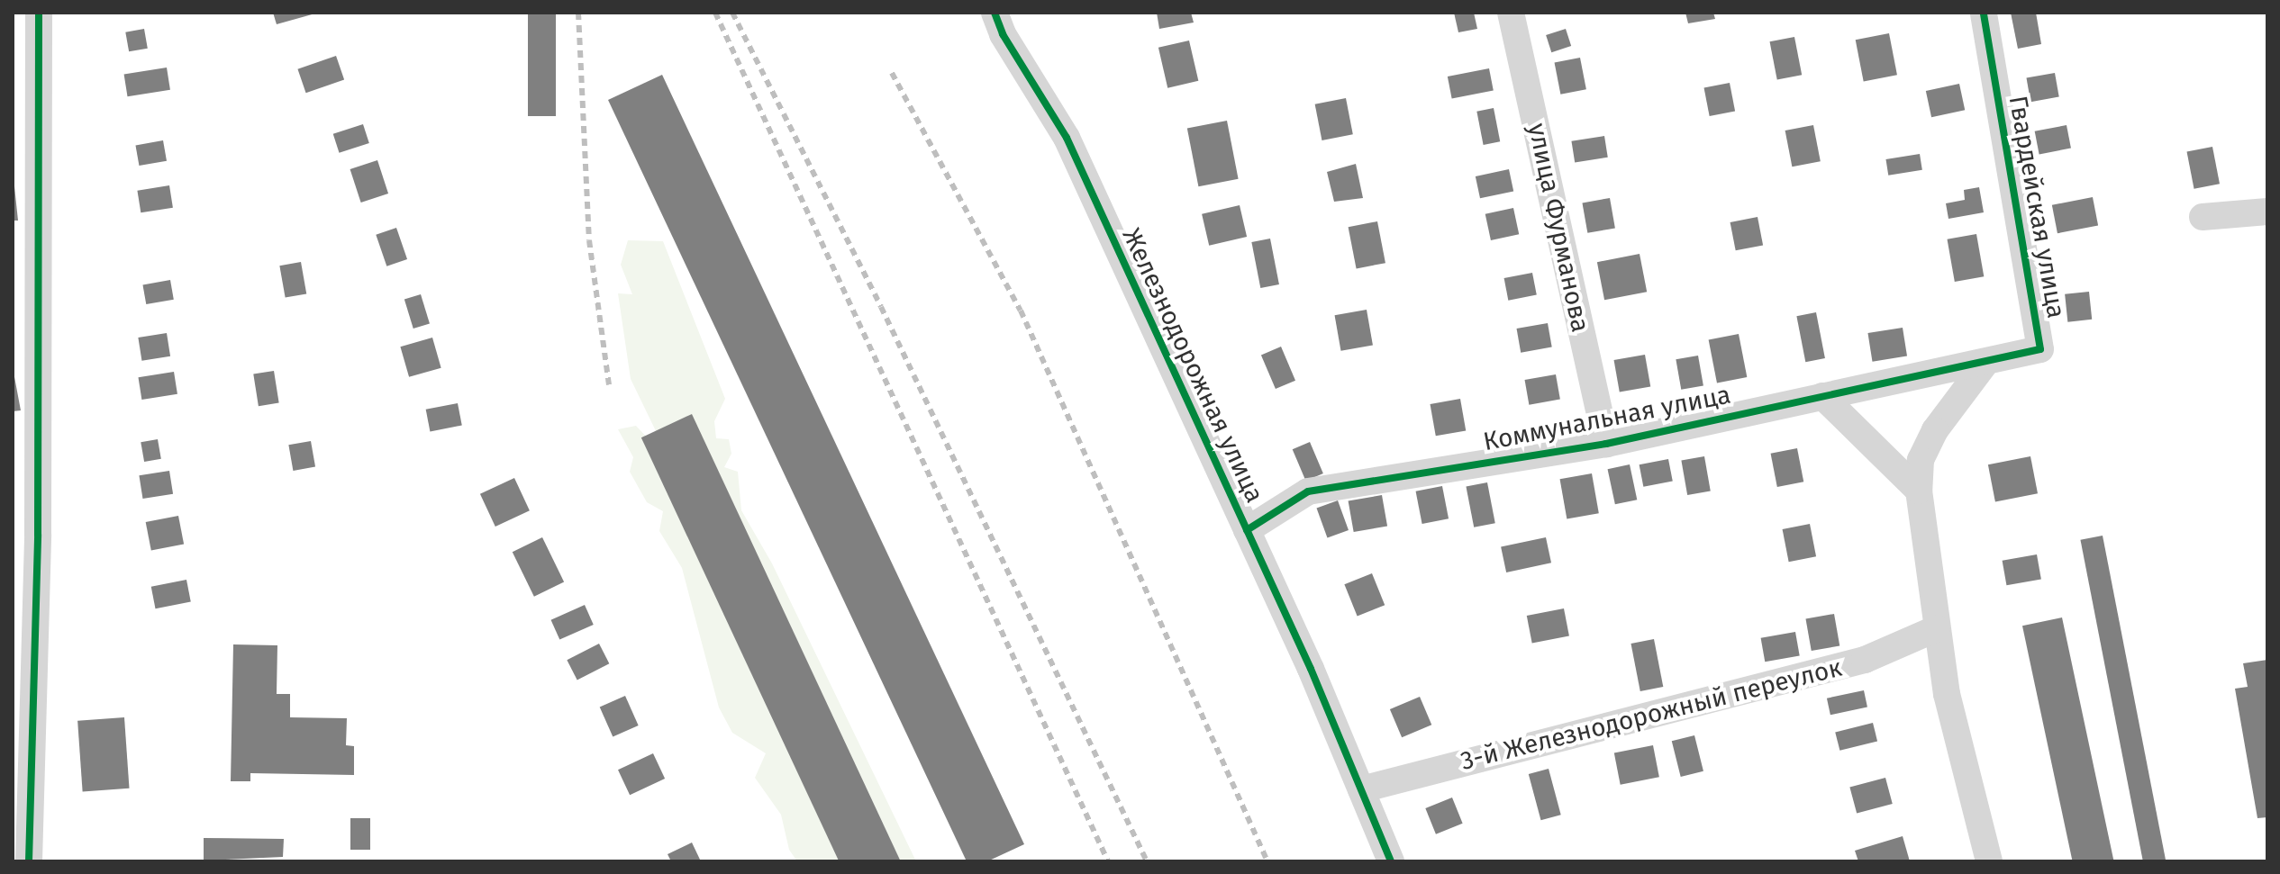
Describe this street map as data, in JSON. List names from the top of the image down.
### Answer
{
  "streets": {
    "street": [
      "Гвардейская улица",
      "улица Фурманова",
      "Железнодорожная улица",
      "Коммунальная улица",
      "3-й Железнодорожный переулок"
    ]
  },
  "crossings": [
    ["Гвардейская улица", "Коммунальная улица"],
    ["улица Фурманова", "Коммунальная улица"],
    ["Железнодорожная улица", "Коммунальная улица"],
    ["Железнодорожная улица", "3-й Железнодорожный переулок"]
  ]
}
